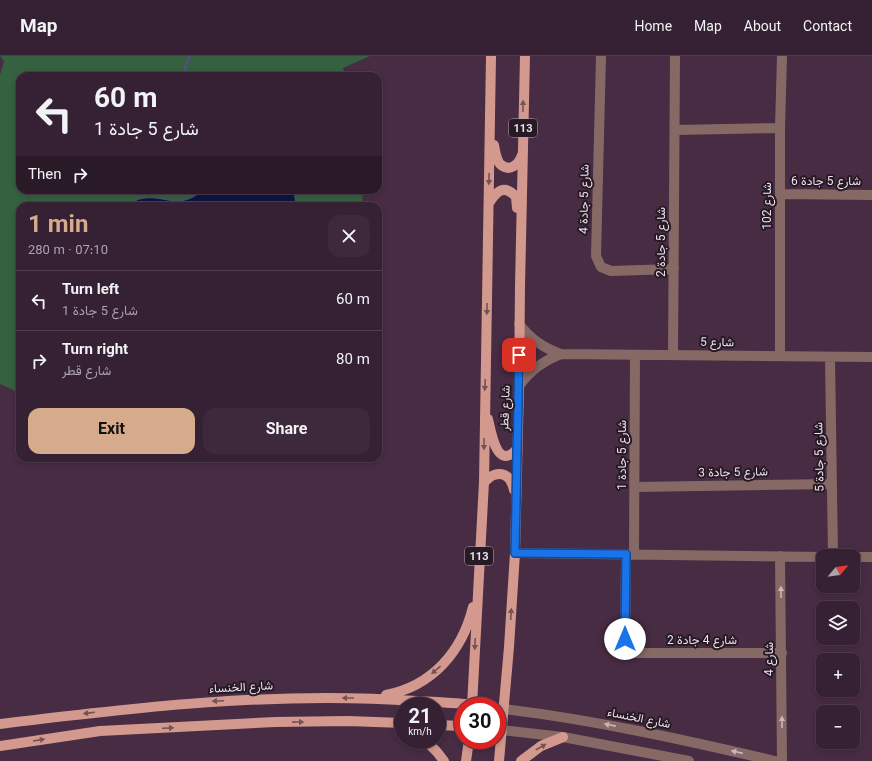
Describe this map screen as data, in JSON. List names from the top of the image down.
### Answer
{
  "streets": {
    "main road": ["113", "شارع قطر", "شارع الخنساء"],
    "street": [
      "شارع 5 جادة 6",
      "شارع 5 جادة 4",
      "شارع 102",
      "شارع 5 جادة 2",
      "شارع 5",
      "شارع 5 جادة 1",
      "شارع 5 جادة 5",
      "شارع 5 جادة 3",
      "شارع 4 جادة 2",
      "شارع 4"
    ]
  },
  "crossings": [
    ["شارع 5 جادة 6", "شارع 102"],
    ["شارع 5 جادة 4", "شارع 5 جادة 2"],
    ["شارع 102", "شارع 5"],
    ["شارع 5 جادة 2", "شارع 5"],
    ["شارع 5", "شارع قطر"],
    ["شارع 5", "شارع 5 جادة 1"],
    ["شارع 5", "شارع 5 جادة 5"],
    ["شارع 5 جادة 1", "شارع 5 جادة 3"],
    ["شارع 5 جادة 1", "شارع 4 جادة 2"],
    ["شارع 5 جادة 5", "شارع 5 جادة 3"],
    ["شارع 4 جادة 2", "شارع 4"]
  ],
  "one_way": ["شارع 4", "شارع الخنساء"],
  "north": "top right",
  "page": {
    "header": "Map",
    "nav": [
      "Home",
      "Map",
      "About",
      "Contact"
    ],
    "turn": ["60 m", "شارع 5 جادة 1"],
    "then": "Then",
    "heading": ["1 min", "280 m · 07:10"],
    "list": [
      {
        "name": "Turn left",
        "note": "شارع 5 جادة 1",
        "value": "60 m"
      },
      {
        "name": "Turn right",
        "note": "شارع قطر",
        "value": "80 m"
      }
    ],
    "buttons": ["Exit", "Share"],
    "map_buttons": ["+", "−"],
    "speed": "21 km/h",
    "limit": "30"
  }
}
